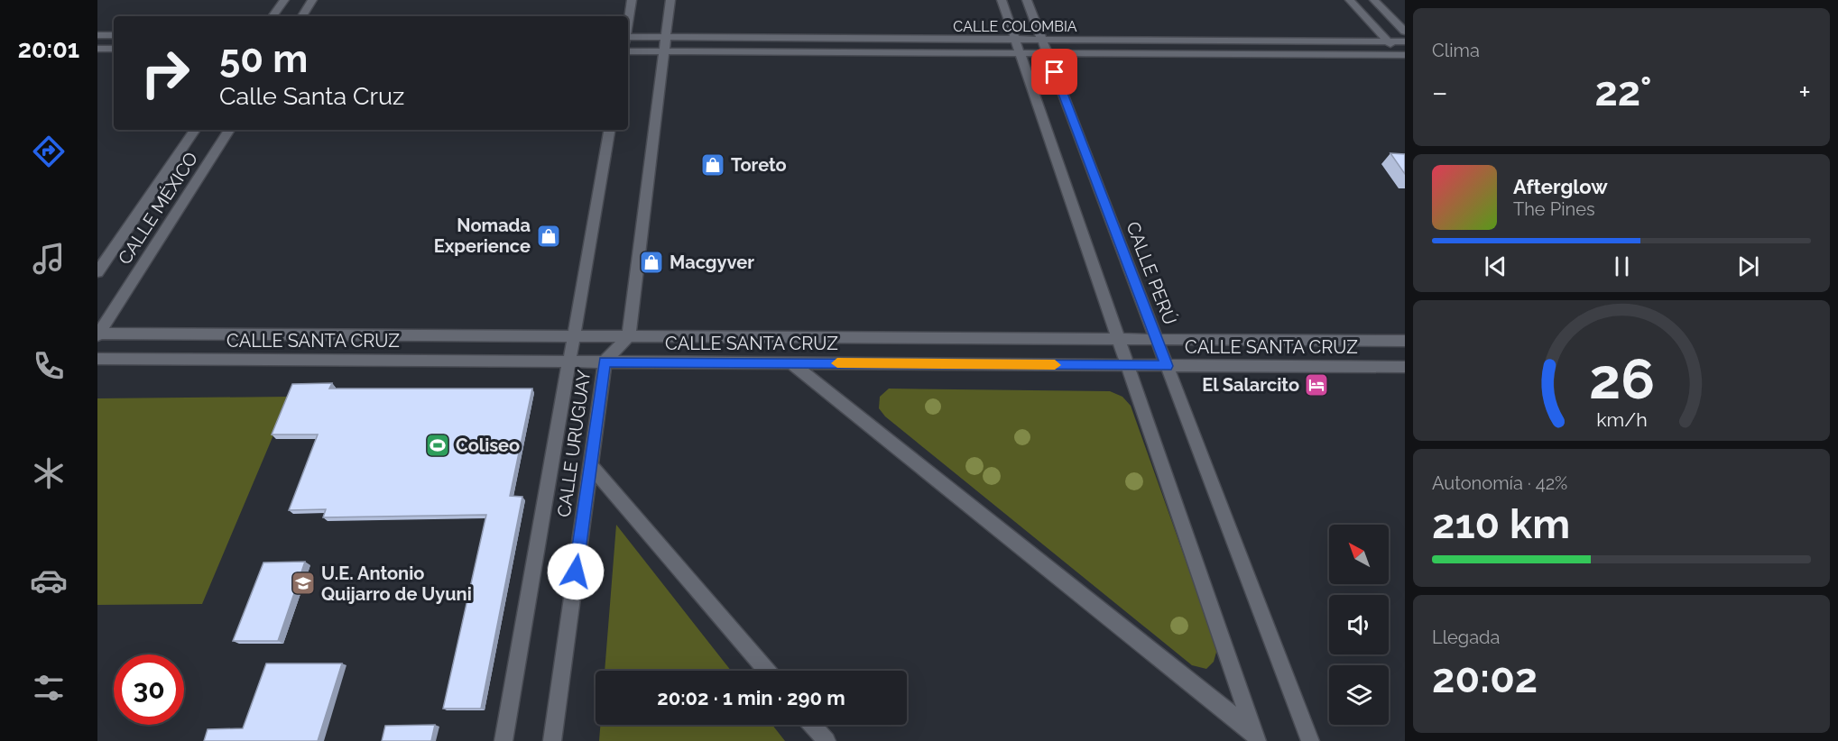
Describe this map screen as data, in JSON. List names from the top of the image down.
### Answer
{
  "streets": {
    "street": [
      "CALLE COLOMBIA",
      "CALLE MÉXICO",
      "CALLE PERÚ",
      "CALLE SANTA CRUZ",
      "CALLE URUGUAY"
    ]
  },
  "crossings": [
    ["CALLE COLOMBIA", "CALLE PERÚ"],
    ["CALLE MÉXICO", "CALLE SANTA CRUZ"],
    ["CALLE PERÚ", "CALLE SANTA CRUZ"],
    ["CALLE SANTA CRUZ", "CALLE URUGUAY"]
  ],
  "places": {
    "shop": ["Toreto", "Nomada Experience", "Macgyver"],
    "hotel": ["El Salarcito"],
    "sports": ["Coliseo"],
    "school or university": ["U.E. Antonio Quijarro de Uyuni"]
  },
  "north": "top left",
  "page": {
    "tabs": "20:01",
    "tile": [
      "Clima",
      ["Autonomía · 42%", "210 km"],
      ["Llegada", "20:02"]
    ],
    "turn": ["50 m", "Calle Santa Cruz"],
    "heat": ["−", "22°", "+"],
    "song": ["Afterglow", "The Pines"],
    "limit": "30",
    "trip": "20:02 · 1 min · 290 m",
    "gauge": ["26", "km/h"]
  }
}
